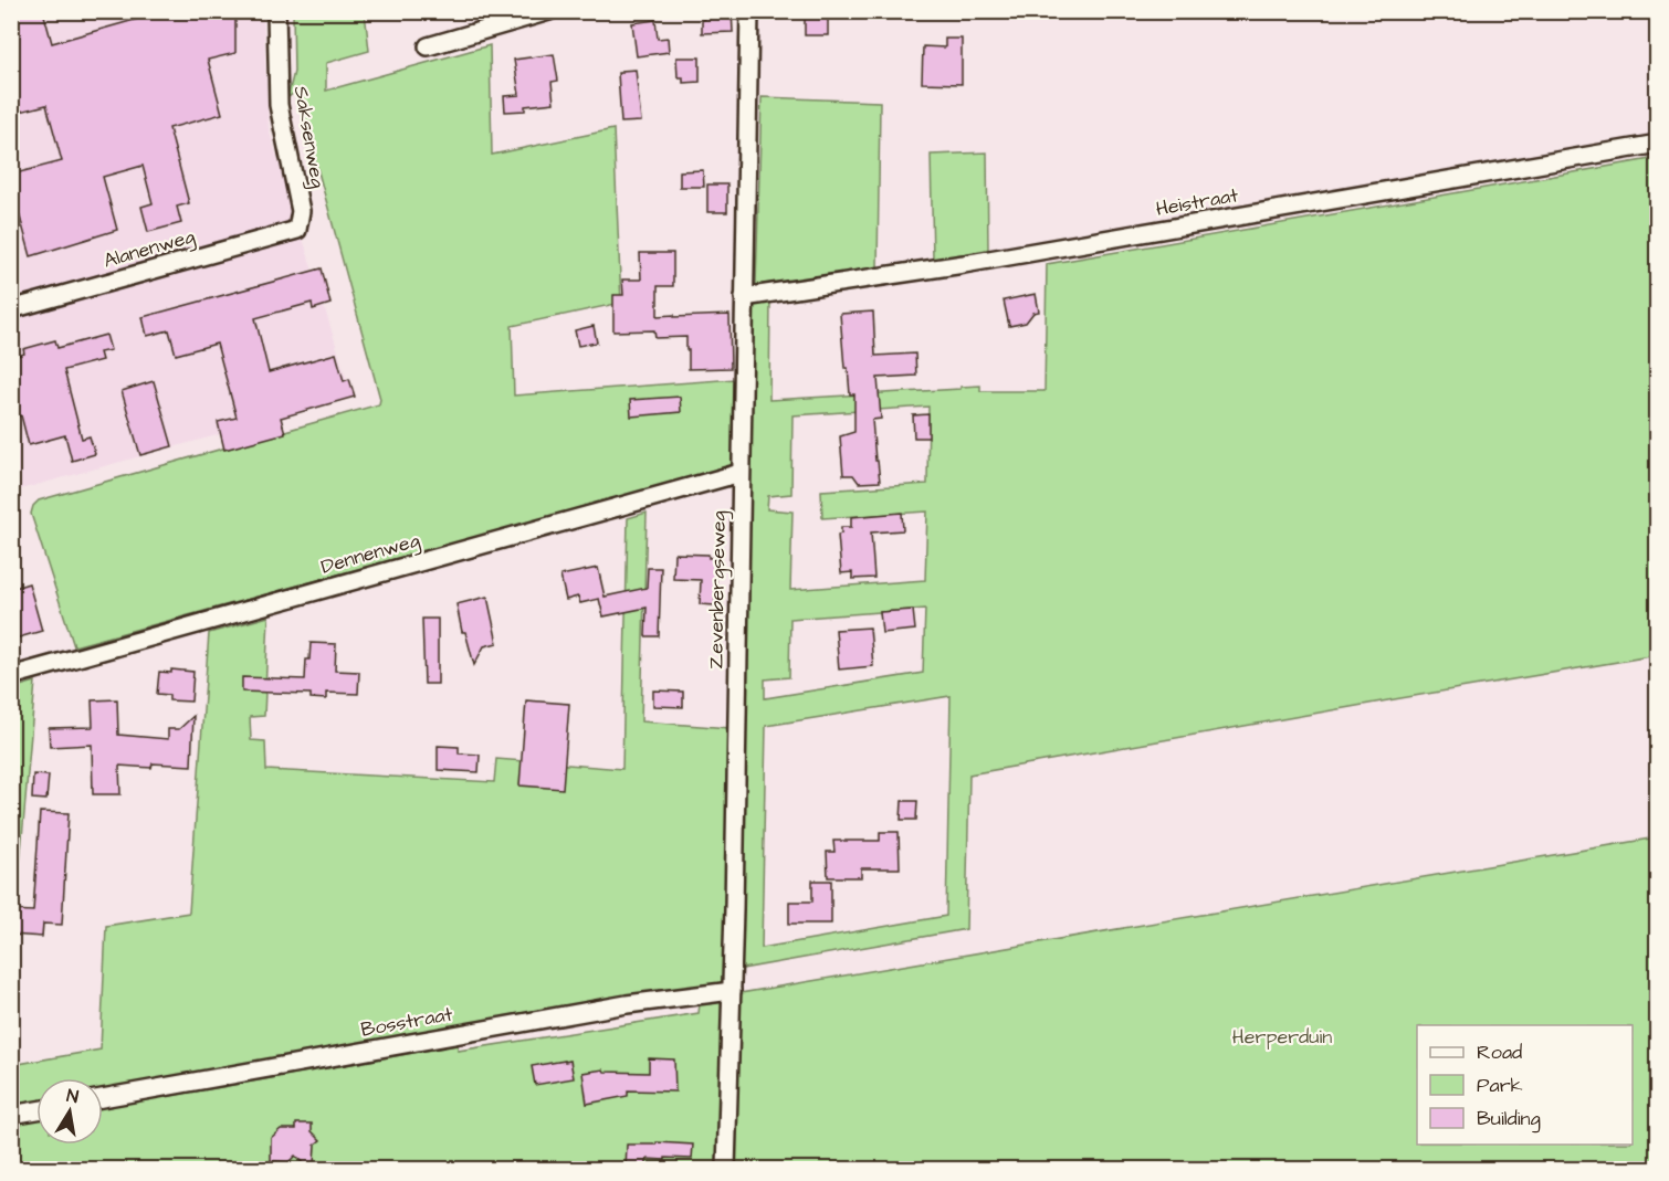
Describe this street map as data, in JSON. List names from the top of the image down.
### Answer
{
  "streets": {
    "street": [
      "Saksenweg",
      "Heistraat",
      "Alanenweg",
      "Dennenweg",
      "Zevenbergseweg",
      "Bosstraat"
    ]
  },
  "crossings": [
    ["Saksenweg", "Alanenweg"],
    ["Heistraat", "Zevenbergseweg"],
    ["Dennenweg", "Zevenbergseweg"],
    ["Zevenbergseweg", "Bosstraat"]
  ],
  "parks": ["Herperduin"],
  "legend": ["Road", "Park", "Building"],
  "north": "top"
}
